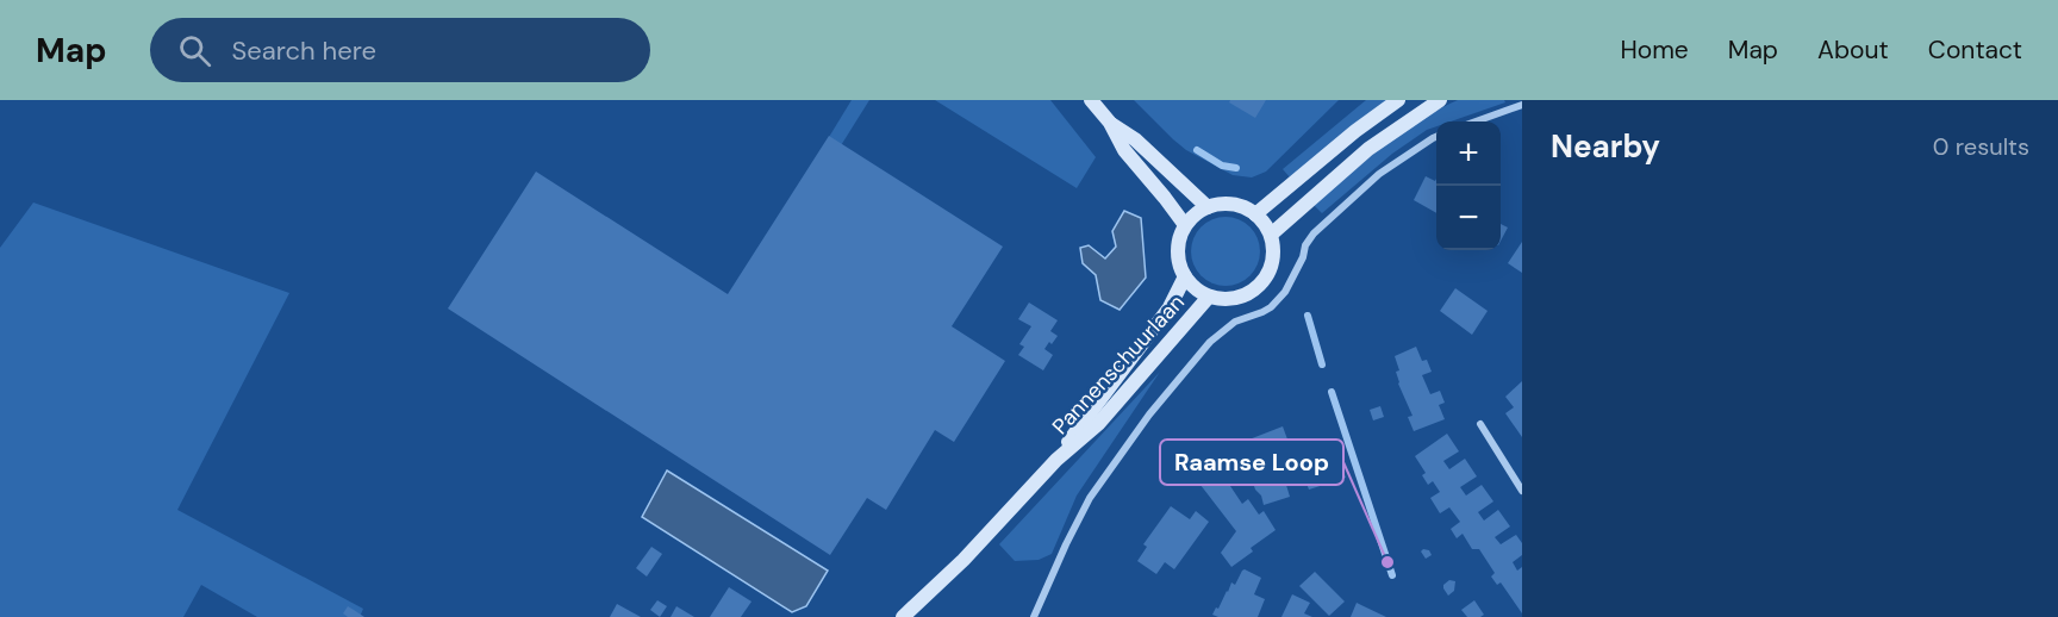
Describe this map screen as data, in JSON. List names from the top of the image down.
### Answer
{
  "streets": {
    "main road": ["Pannenschuurlaan"]
  },
  "places": ["Raamse Loop"],
  "page": {
    "header": "Map",
    "search": "Search here",
    "nav": [
      "Home",
      "Map",
      "About",
      "Contact"
    ],
    "heading": ["Nearby", "0 results"],
    "map_buttons": ["+", "−"]
  }
}
